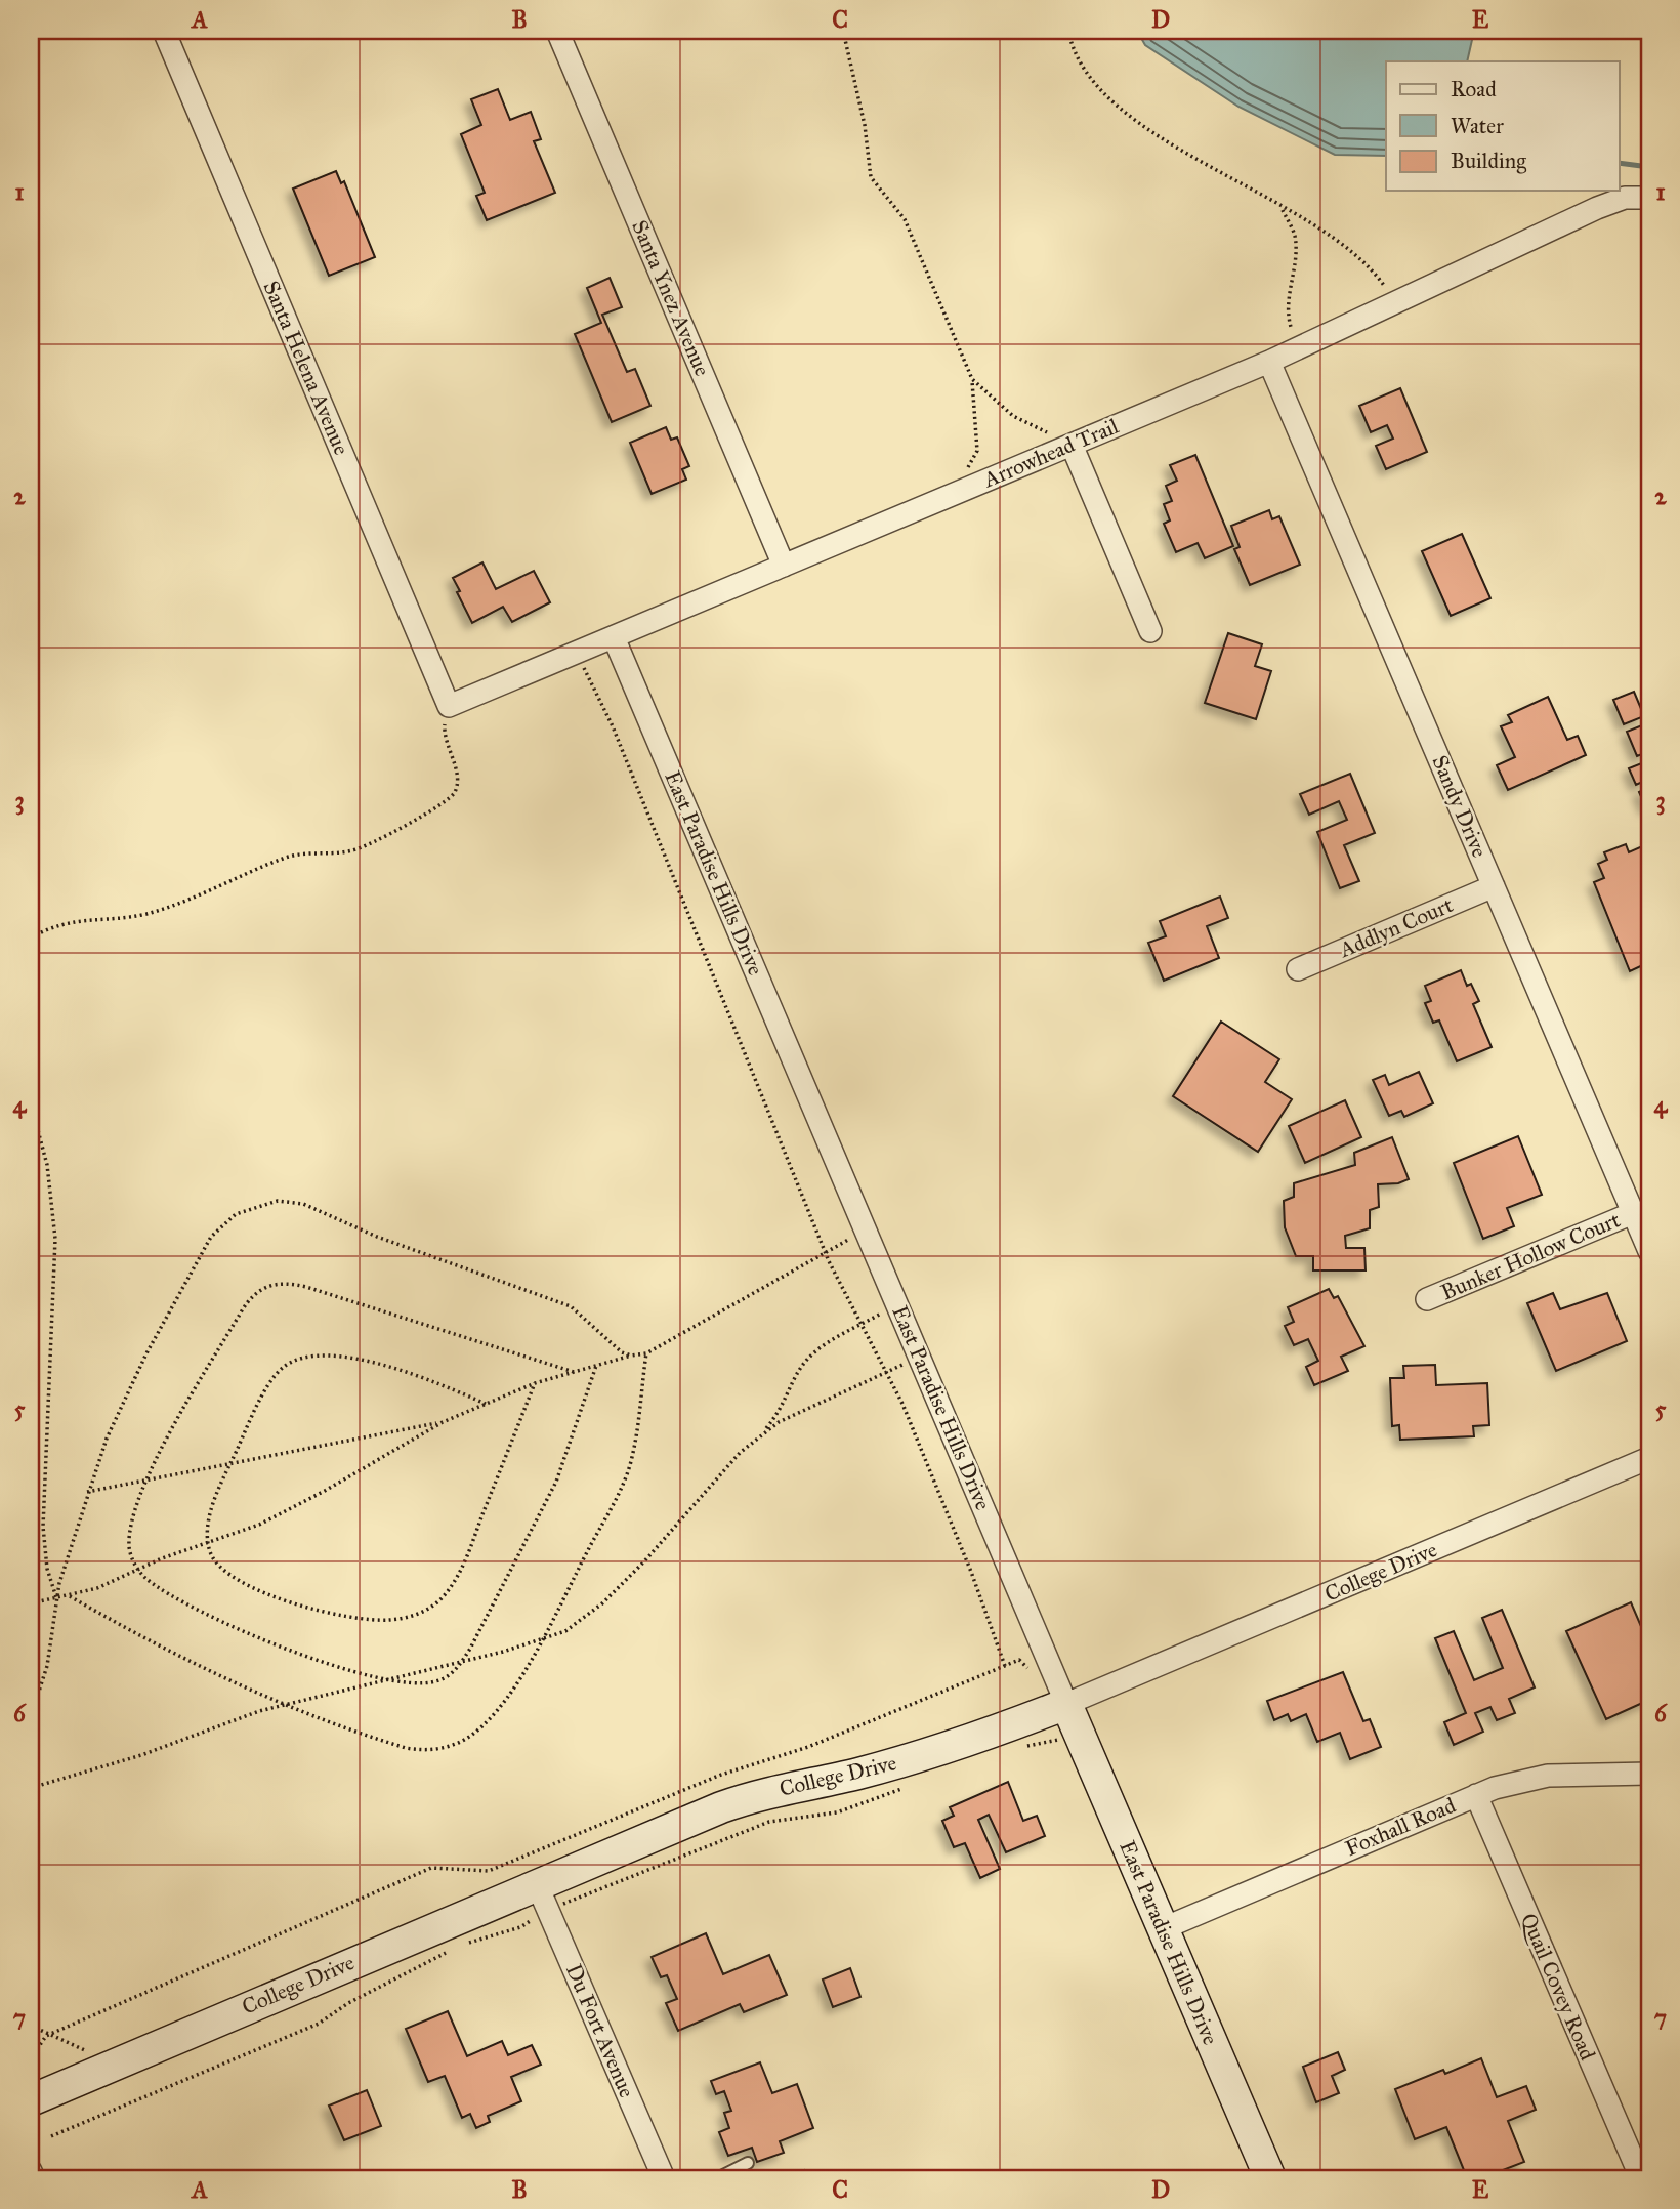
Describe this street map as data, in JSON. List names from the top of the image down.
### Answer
{
  "streets": {
    "main road": ["East Paradise Hills Drive", "College Drive"],
    "street": [
      "Santa Ynez Avenue",
      "Santa Helena Avenue",
      "Arrowhead Trail",
      "Sandy Drive",
      "Addlyn Court",
      "Bunker Hollow Court",
      "Foxhall Road",
      "Quail Covey Road",
      "Du Fort Avenue"
    ]
  },
  "crossings": [
    ["Santa Ynez Avenue", "Arrowhead Trail"],
    ["Santa Helena Avenue", "Arrowhead Trail"],
    ["Arrowhead Trail", "Sandy Drive"],
    ["Arrowhead Trail", "East Paradise Hills Drive"],
    ["Sandy Drive", "Addlyn Court"],
    ["Sandy Drive", "Bunker Hollow Court"],
    ["East Paradise Hills Drive", "College Drive"],
    ["East Paradise Hills Drive", "Foxhall Road"],
    ["College Drive", "Du Fort Avenue"],
    ["Foxhall Road", "Quail Covey Road"]
  ],
  "legend": ["Road", "Water", "Building"],
  "grid": {
    "columns": [
      "A",
      "B",
      "C",
      "D",
      "E"
    ],
    "rows": [
      "1",
      "2",
      "3",
      "4",
      "5",
      "6",
      "7"
    ]
  }
}
